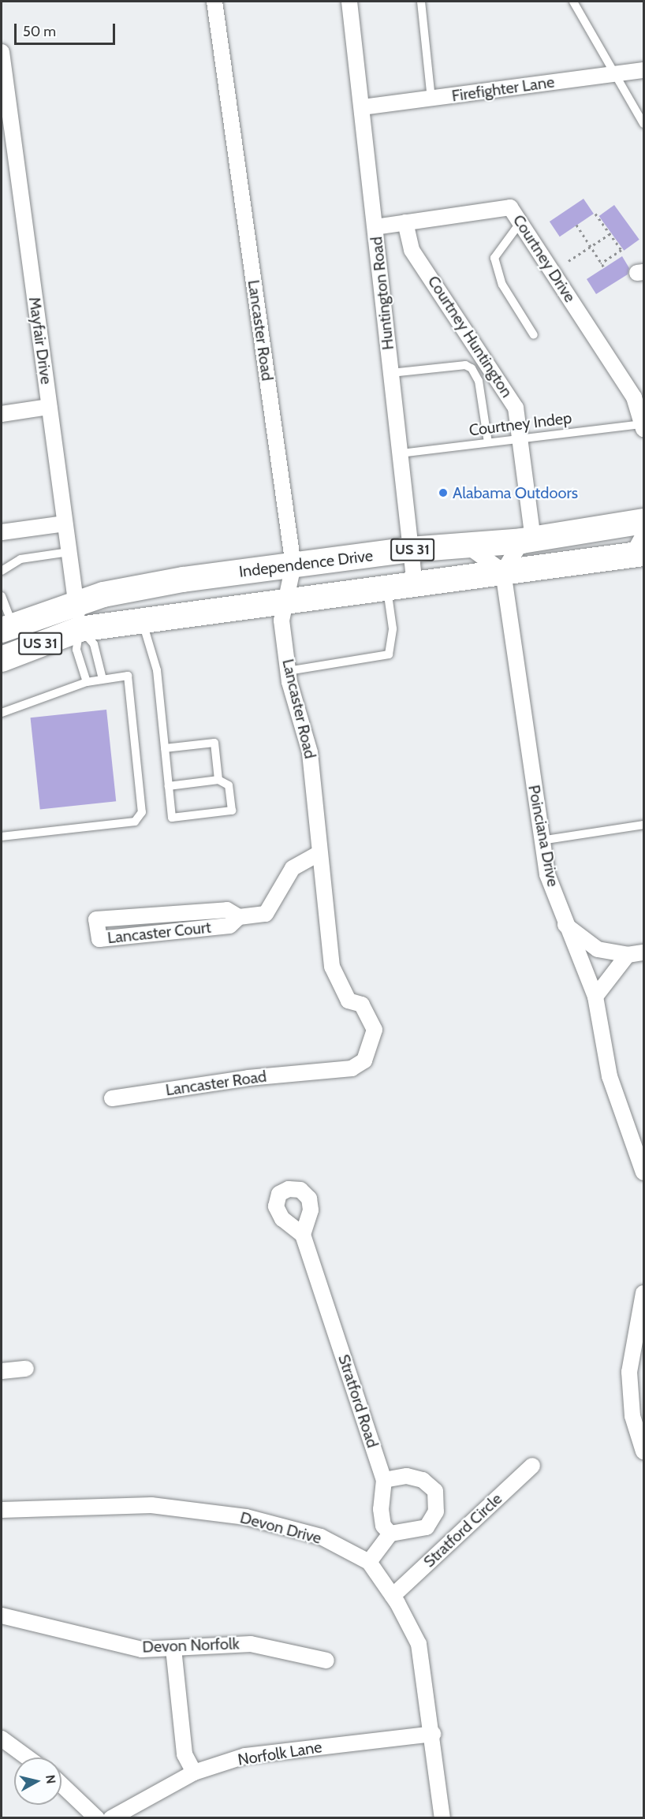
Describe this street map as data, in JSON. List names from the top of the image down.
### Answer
{
  "streets": {
    "main road": ["US 31", "Independence Drive"],
    "street": [
      "Firefighter Lane",
      "Courtney Drive",
      "Huntington Road",
      "Lancaster Road",
      "Courtney Huntington",
      "Mayfair Drive",
      "Poinciana Drive",
      "Lancaster Court",
      "Stratford Road",
      "Devon Drive",
      "Stratford Circle",
      "Devon Norfolk",
      "Norfolk Lane"
    ],
    "lane": ["Courtney Indep"]
  },
  "crossings": [
    ["Firefighter Lane", "Huntington Road"],
    ["Courtney Drive", "Huntington Road"],
    ["Courtney Drive", "Courtney Huntington"],
    ["Courtney Drive", "Courtney Indep"],
    ["Huntington Road", "Courtney Indep"],
    ["Huntington Road", "US 31"],
    ["Huntington Road", "Independence Drive"],
    ["Lancaster Road", "US 31"],
    ["Lancaster Road", "Independence Drive"],
    ["Lancaster Road", "Lancaster Court"],
    ["Courtney Huntington", "Courtney Indep"],
    ["Courtney Huntington", "Independence Drive"],
    ["Mayfair Drive", "US 31"],
    ["Mayfair Drive", "Independence Drive"],
    ["US 31", "Poinciana Drive"],
    ["Stratford Road", "Stratford Circle"],
    ["Devon Drive", "Stratford Circle"],
    ["Devon Drive", "Norfolk Lane"]
  ],
  "places": ["Alabama Outdoors"],
  "scale_bar": "50 m",
  "north": "right"
}
